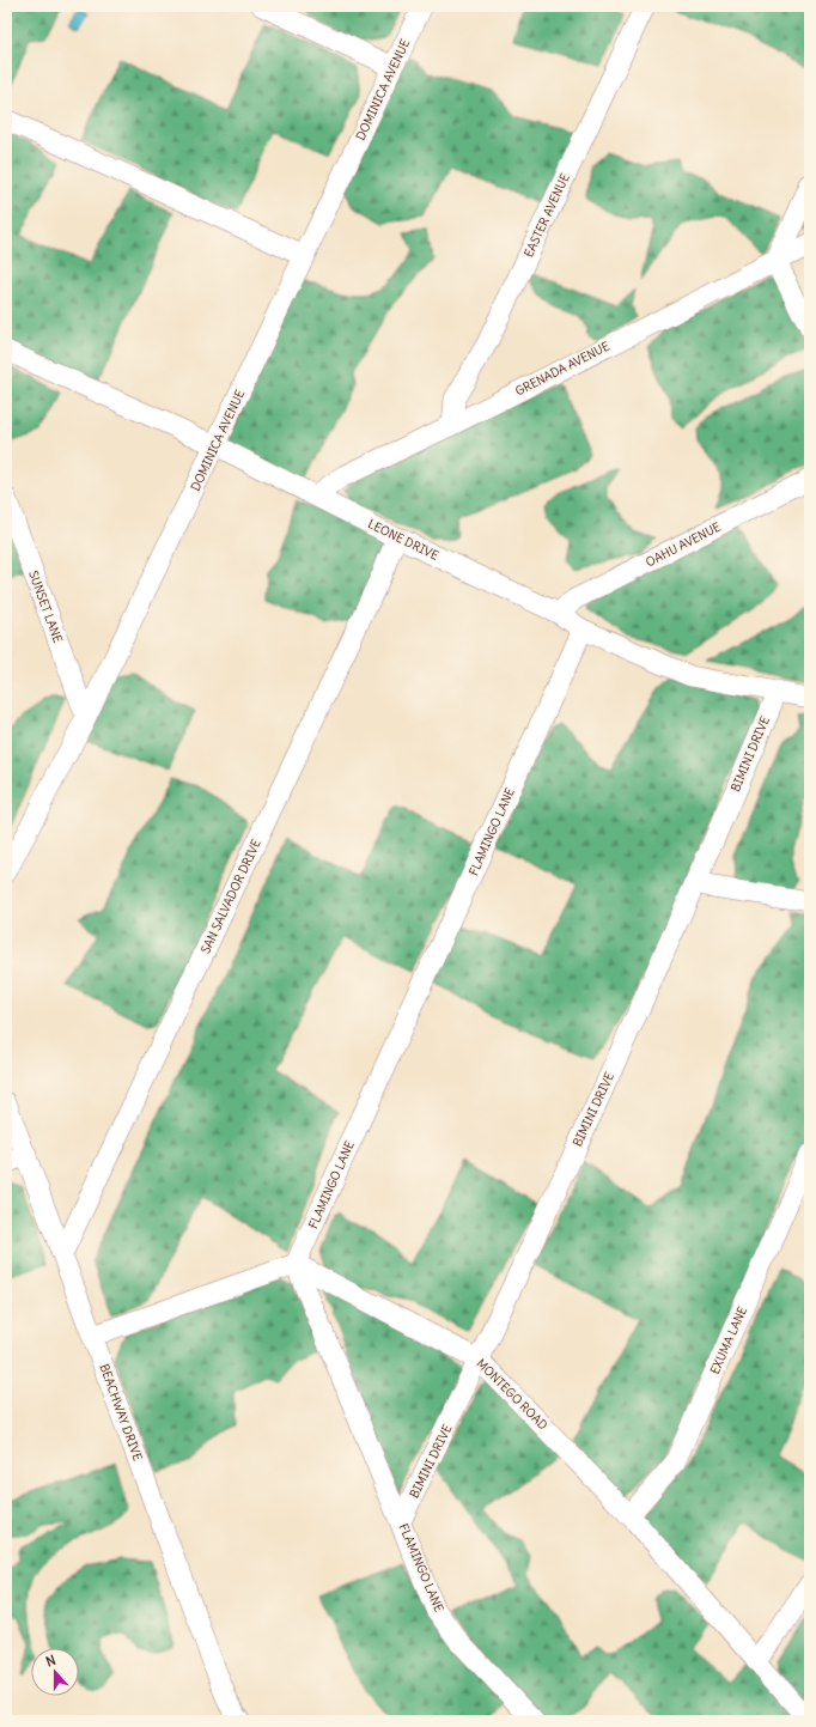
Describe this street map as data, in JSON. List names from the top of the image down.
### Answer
{
  "streets": {
    "street": [
      "DOMINICA AVENUE",
      "EASTER AVENUE",
      "GRENADA AVENUE",
      "LEONE DRIVE",
      "OAHU AVENUE",
      "SUNSET LANE",
      "BIMINI DRIVE",
      "FLAMINGO LANE",
      "SAN SALVADOR DRIVE",
      "EXUMA LANE",
      "MONTEGO ROAD",
      "BEACHWAY DRIVE"
    ]
  },
  "crossings": [
    ["DOMINICA AVENUE", "LEONE DRIVE"],
    ["DOMINICA AVENUE", "SUNSET LANE"],
    ["EASTER AVENUE", "GRENADA AVENUE"],
    ["GRENADA AVENUE", "LEONE DRIVE"],
    ["LEONE DRIVE", "OAHU AVENUE"],
    ["LEONE DRIVE", "BIMINI DRIVE"],
    ["LEONE DRIVE", "FLAMINGO LANE"],
    ["LEONE DRIVE", "SAN SALVADOR DRIVE"],
    ["BIMINI DRIVE", "FLAMINGO LANE"],
    ["BIMINI DRIVE", "MONTEGO ROAD"],
    ["FLAMINGO LANE", "MONTEGO ROAD"],
    ["SAN SALVADOR DRIVE", "BEACHWAY DRIVE"],
    ["EXUMA LANE", "MONTEGO ROAD"]
  ],
  "north": "top"
}
